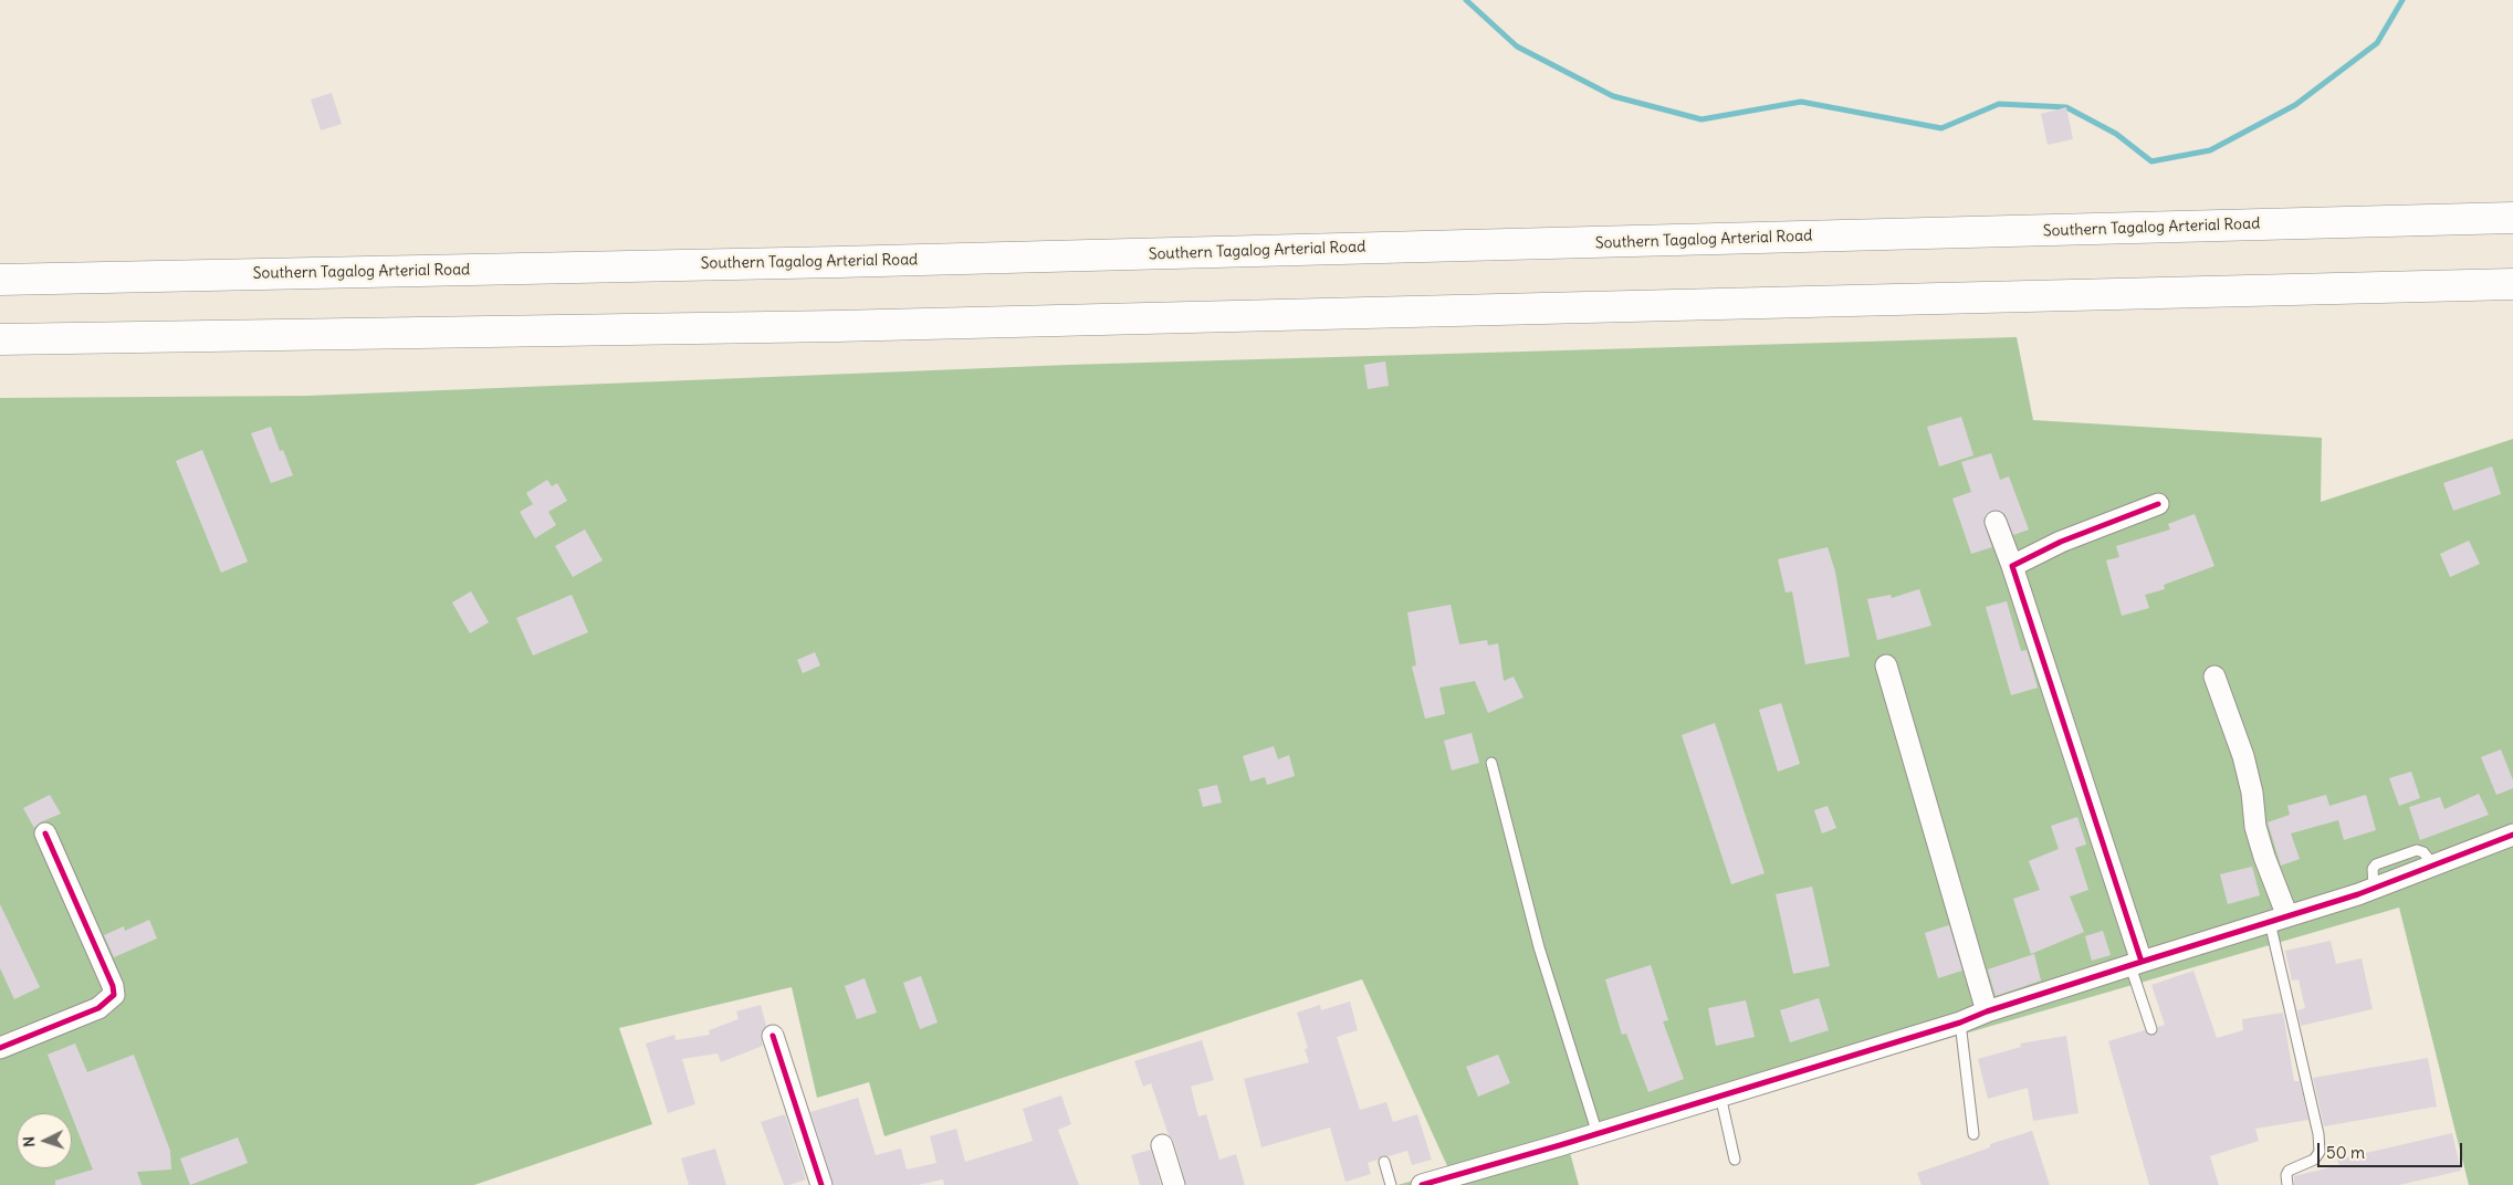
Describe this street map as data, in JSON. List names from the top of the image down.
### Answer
{
  "streets": {
    "highway": ["Southern Tagalog Arterial Road"]
  },
  "scale_bar": "50 m",
  "north": "left"
}
